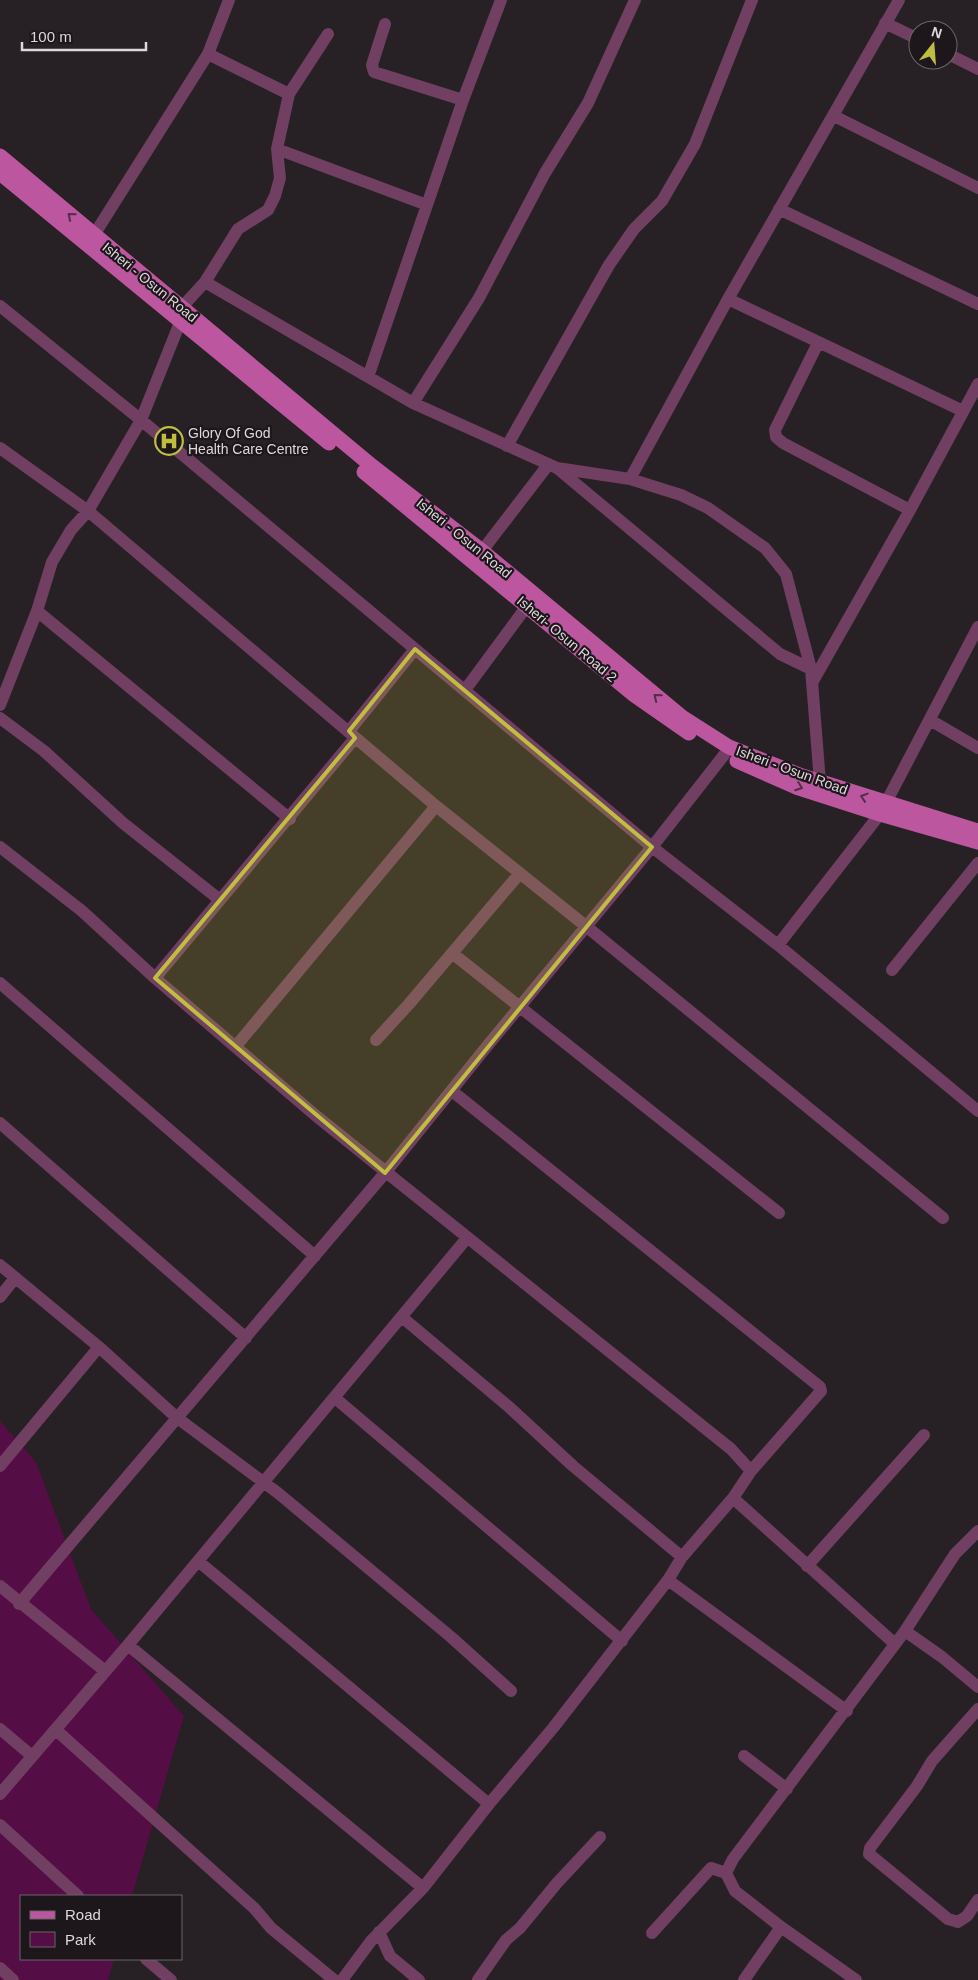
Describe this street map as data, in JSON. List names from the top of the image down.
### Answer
{
  "streets": {
    "main road": ["Isheri - Osun Road", "Isheri- Osun Road 2"]
  },
  "crossings": [
    ["Isheri - Osun Road", "Isheri- Osun Road 2"]
  ],
  "one_way": ["Isheri - Osun Road"],
  "places": {
    "hospital": ["Glory Of God Health Care Centre"]
  },
  "legend": ["Road", "Park"],
  "scale_bar": "100 m",
  "north": "top"
}
